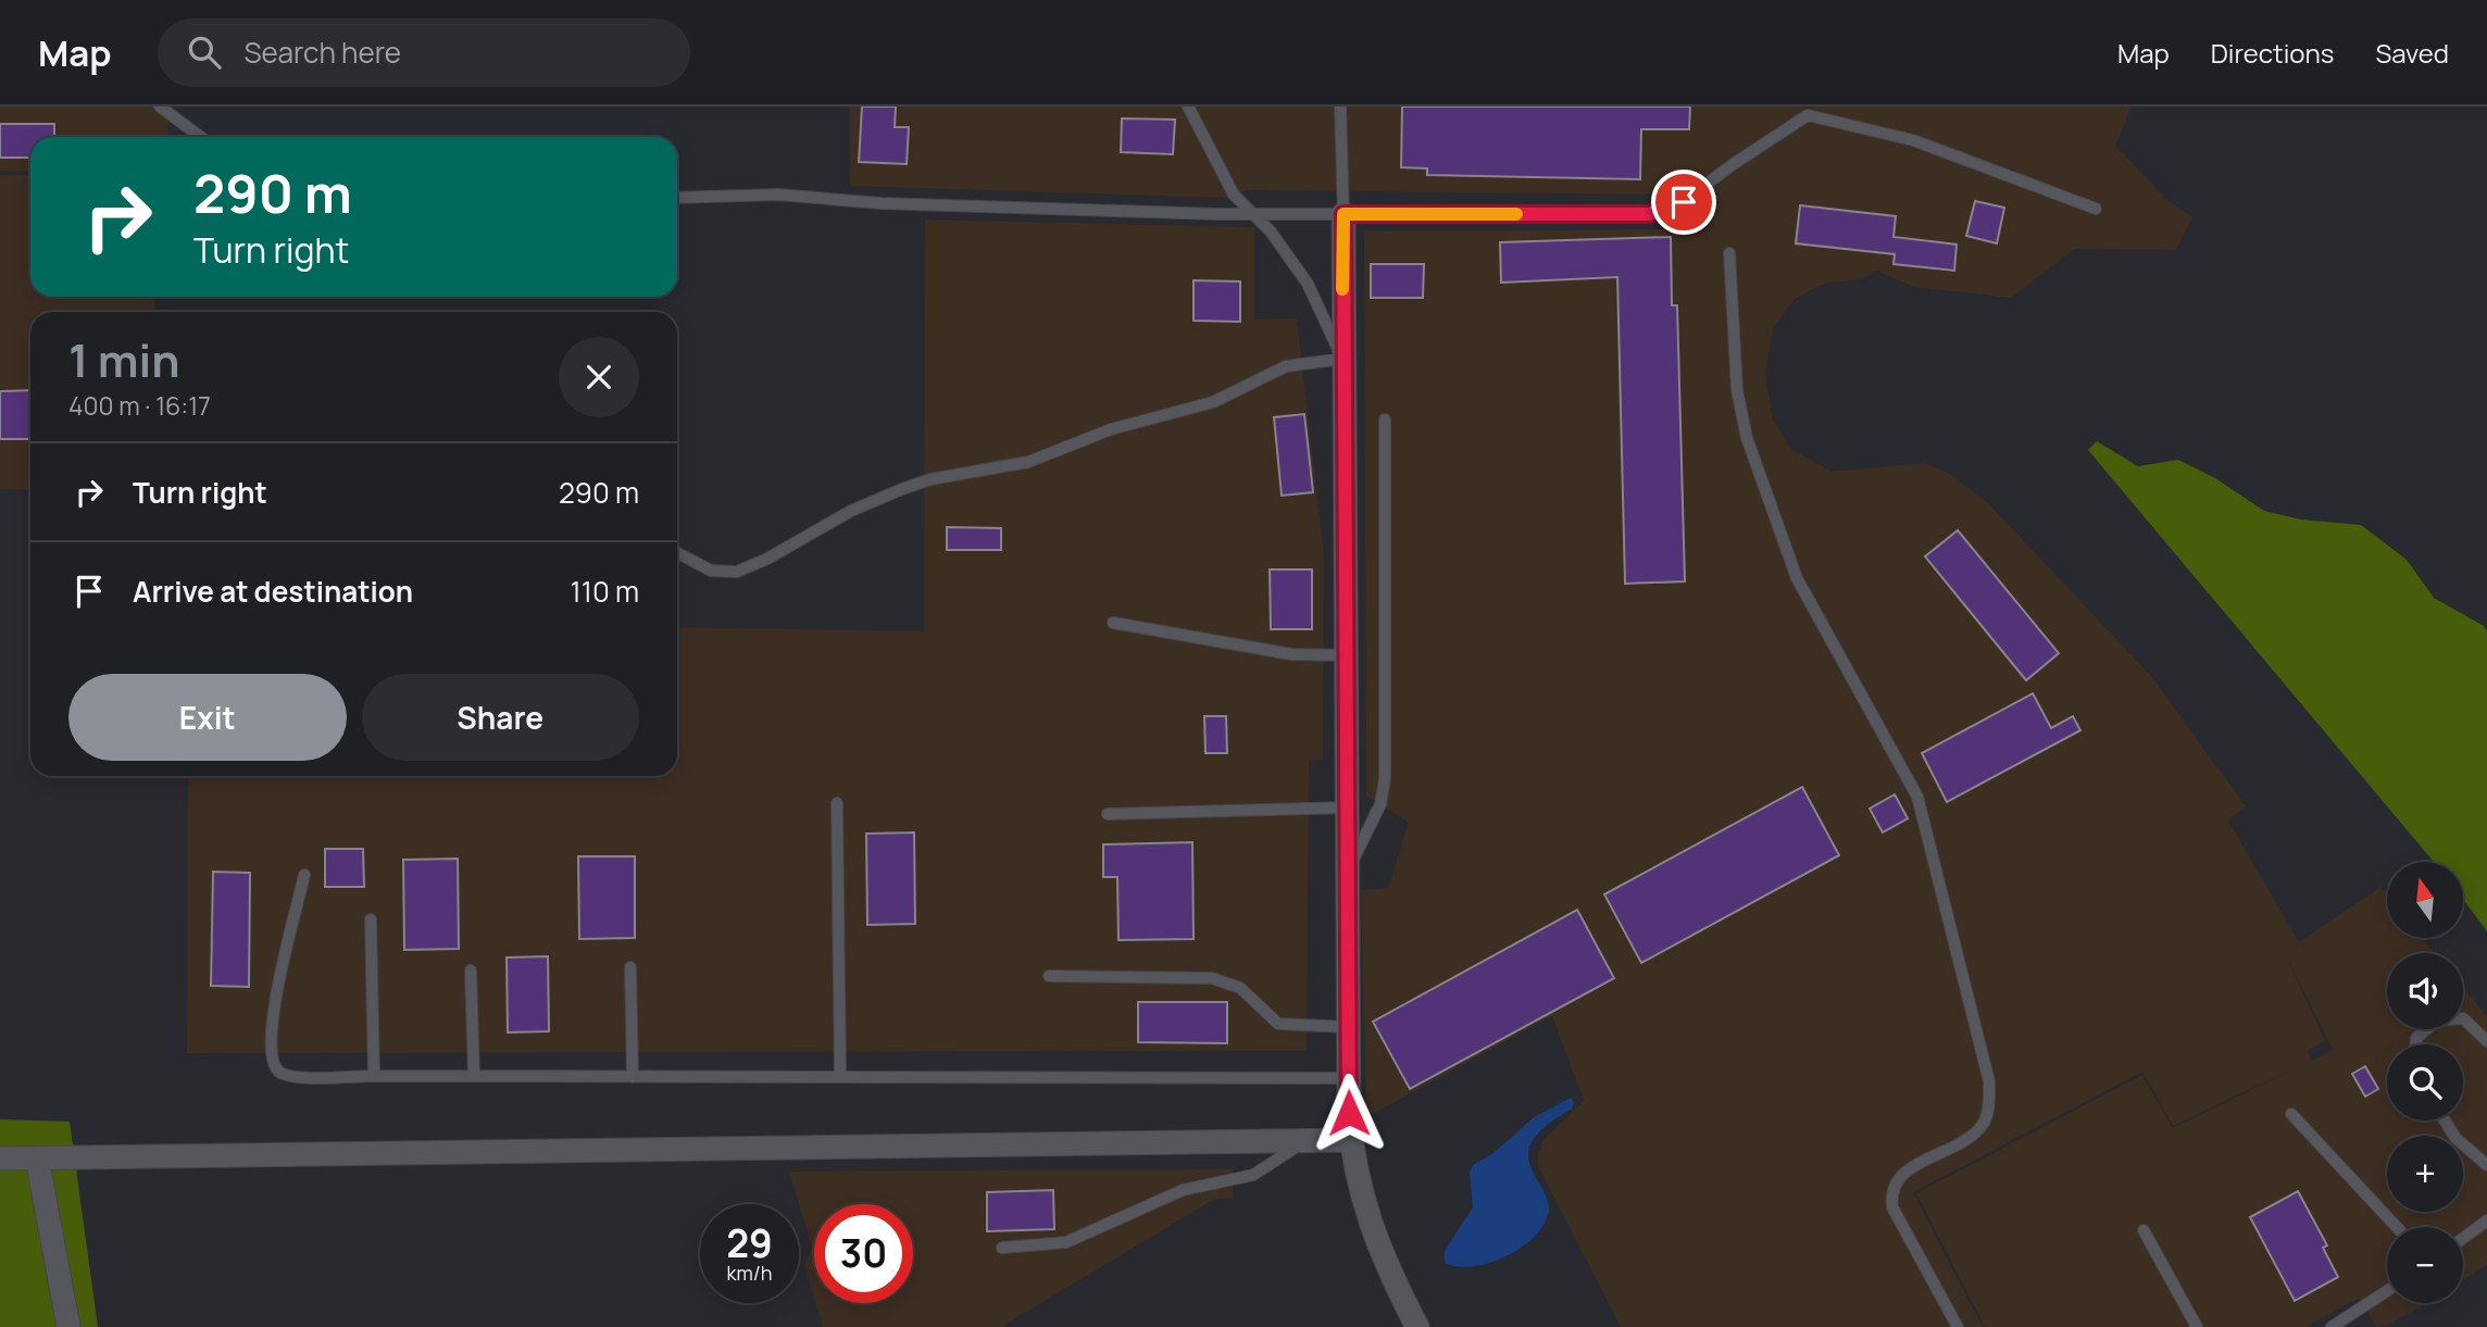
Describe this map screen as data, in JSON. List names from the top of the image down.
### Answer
{
  "north": "top",
  "page": {
    "header": "Map",
    "search": "Search here",
    "nav": ["Map", "Directions", "Saved"],
    "turn": ["290 m", "Turn right"],
    "heading": ["1 min", "400 m · 16:17"],
    "list": [
      {
        "name": "Turn right",
        "value": "290 m"
      },
      {
        "name": "Arrive at destination",
        "value": "110 m"
      }
    ],
    "buttons": ["Exit", "Share"],
    "map_buttons": ["+", "−"],
    "speed": "29 km/h",
    "limit": "30"
  }
}
